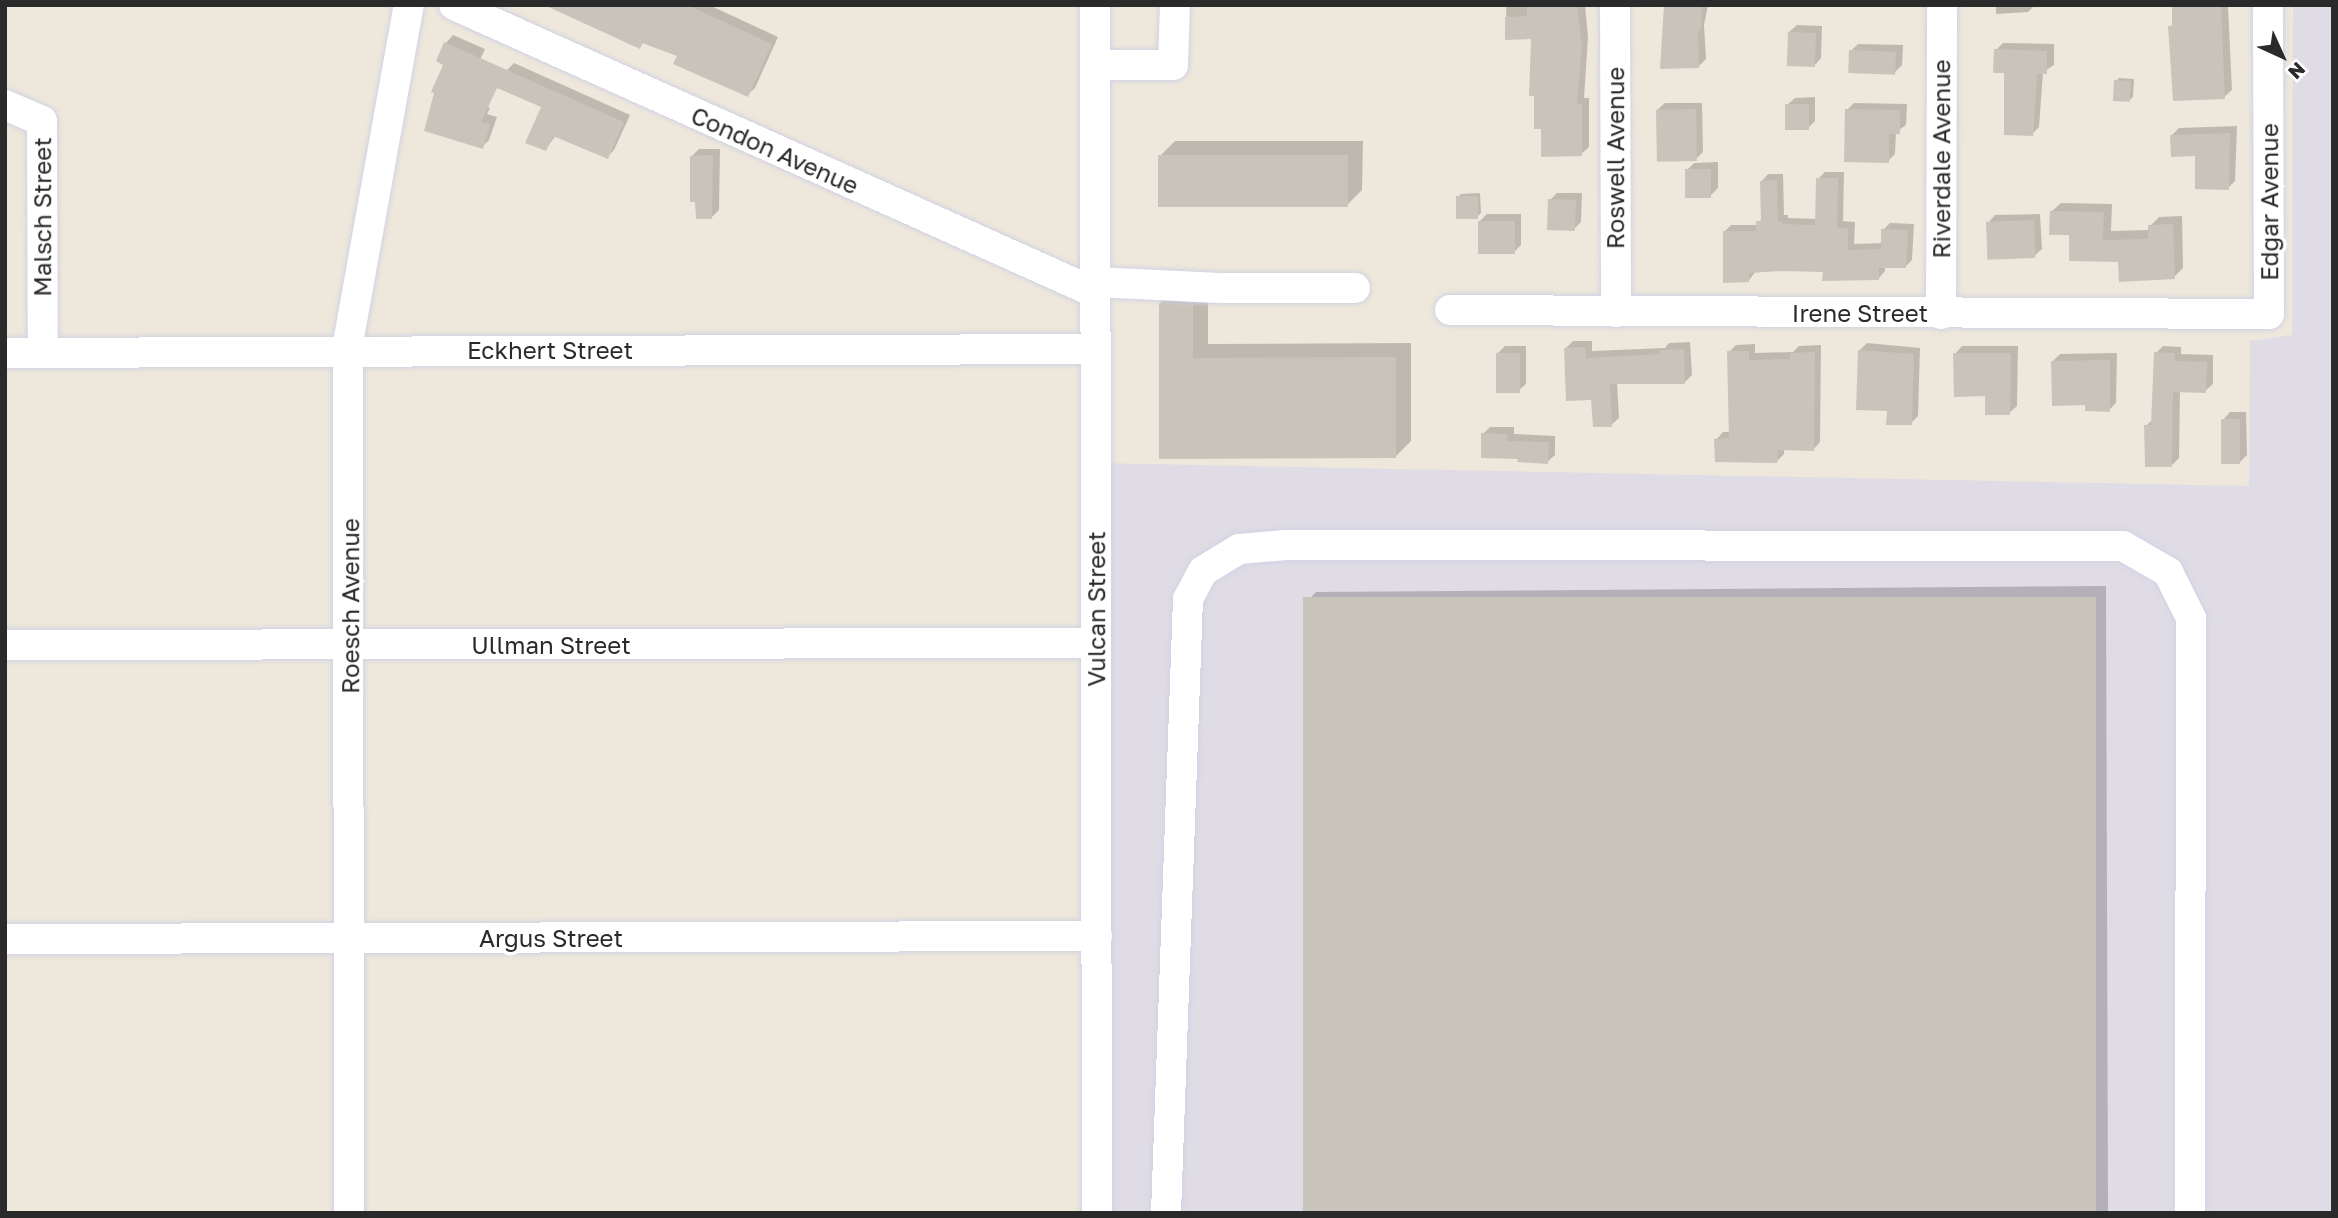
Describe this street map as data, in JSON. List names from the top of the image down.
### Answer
{
  "streets": {
    "street": [
      "Condon Avenue",
      "Roswell Avenue",
      "Riverdale Avenue",
      "Edgar Avenue",
      "Malsch Street",
      "Irene Street",
      "Eckhert Street",
      "Roesch Avenue",
      "Vulcan Street",
      "Ullman Street",
      "Argus Street"
    ]
  },
  "crossings": [
    ["Condon Avenue", "Vulcan Street"],
    ["Roswell Avenue", "Irene Street"],
    ["Riverdale Avenue", "Irene Street"],
    ["Edgar Avenue", "Irene Street"],
    ["Malsch Street", "Eckhert Street"],
    ["Eckhert Street", "Roesch Avenue"],
    ["Eckhert Street", "Vulcan Street"],
    ["Roesch Avenue", "Ullman Street"],
    ["Roesch Avenue", "Argus Street"],
    ["Vulcan Street", "Ullman Street"],
    ["Vulcan Street", "Argus Street"]
  ],
  "north": "bottom right"
}
